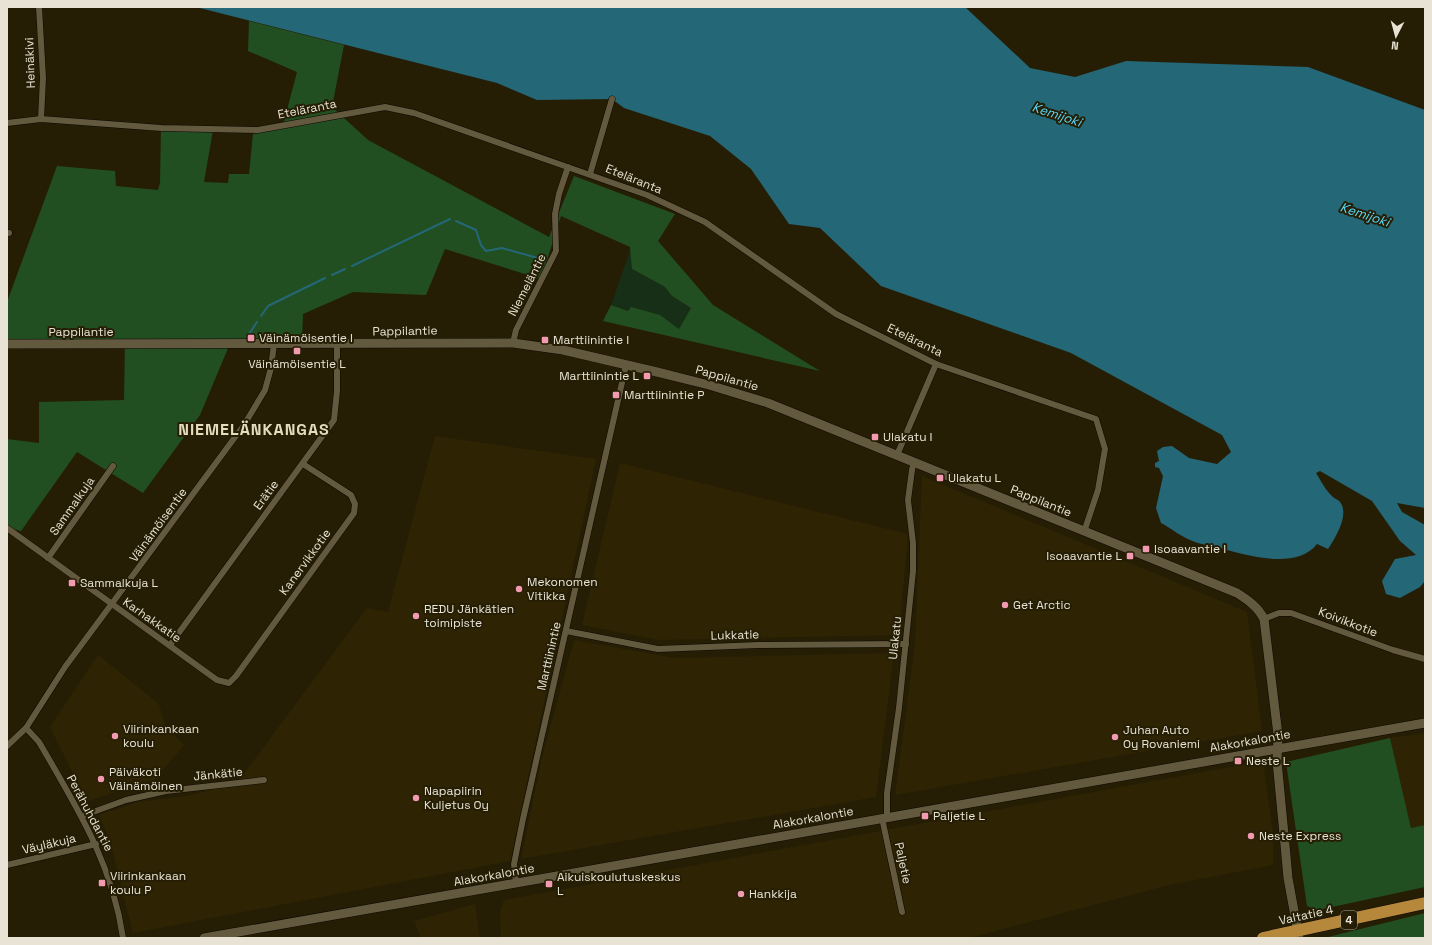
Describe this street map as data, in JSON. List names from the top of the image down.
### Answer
{
  "streets": {
    "highway": ["Valtatie 4", "4"],
    "street": [
      "Heinäkivi",
      "Eteläranta",
      "Niemeläntie",
      "Pappilantie",
      "Erätie",
      "Sammalkuja",
      "Väinämöisentie",
      "Kanervikkotie",
      "Karhakkatie",
      "Koivikkotie",
      "Lukkatie",
      "Ulakatu",
      "Marttiinintie",
      "Alakorkalontie",
      "Jänkätie",
      "Perähuhdantie",
      "Väyläkuja",
      "Paljetie"
    ]
  },
  "crossings": [
    ["Heinäkivi", "Eteläranta"],
    ["Eteläranta", "Niemeläntie"],
    ["Eteläranta", "Pappilantie"],
    ["Niemeläntie", "Pappilantie"],
    ["Pappilantie", "Erätie"],
    ["Pappilantie", "Väinämöisentie"],
    ["Pappilantie", "Koivikkotie"],
    ["Pappilantie", "Ulakatu"],
    ["Pappilantie", "Marttiinintie"],
    ["Erätie", "Kanervikkotie"],
    ["Erätie", "Karhakkatie"],
    ["Sammalkuja", "Karhakkatie"],
    ["Väinämöisentie", "Karhakkatie"],
    ["Väinämöisentie", "Perähuhdantie"],
    ["Kanervikkotie", "Karhakkatie"],
    ["Lukkatie", "Ulakatu"],
    ["Lukkatie", "Marttiinintie"],
    ["Ulakatu", "Alakorkalontie"],
    ["Ulakatu", "Paljetie"],
    ["Marttiinintie", "Alakorkalontie"],
    ["Alakorkalontie", "Paljetie"],
    ["Jänkätie", "Perähuhdantie"],
    ["Perähuhdantie", "Väyläkuja"]
  ],
  "districts": ["NIEMELÄNKANGAS"],
  "water": ["Kemijoki"],
  "places": {
    "transit": [
      "Väinämöisentie I",
      "Marttiinintie I",
      "Väinämöisentie L",
      "Marttiinintie L",
      "Marttiinintie P",
      "Ulakatu I",
      "Ulakatu L",
      "Isoaavantie I",
      "Isoaavantie L",
      "Sammalkuja L",
      "Neste L",
      "Paljetie L",
      "Viirinkankaan koulu P",
      "Aikuiskoulutuskeskus L"
    ],
    "other": [
      "Mekonomen Vitikka",
      "Get Arctic",
      "REDU Jänkätien toimipiste",
      "Viirinkankaan koulu",
      "Juhan Auto Oy Rovaniemi",
      "Päiväkoti Väinämöinen",
      "Napapiirin Kuljetus Oy",
      "Neste Express",
      "Hankkija"
    ]
  },
  "north": "bottom"
}
